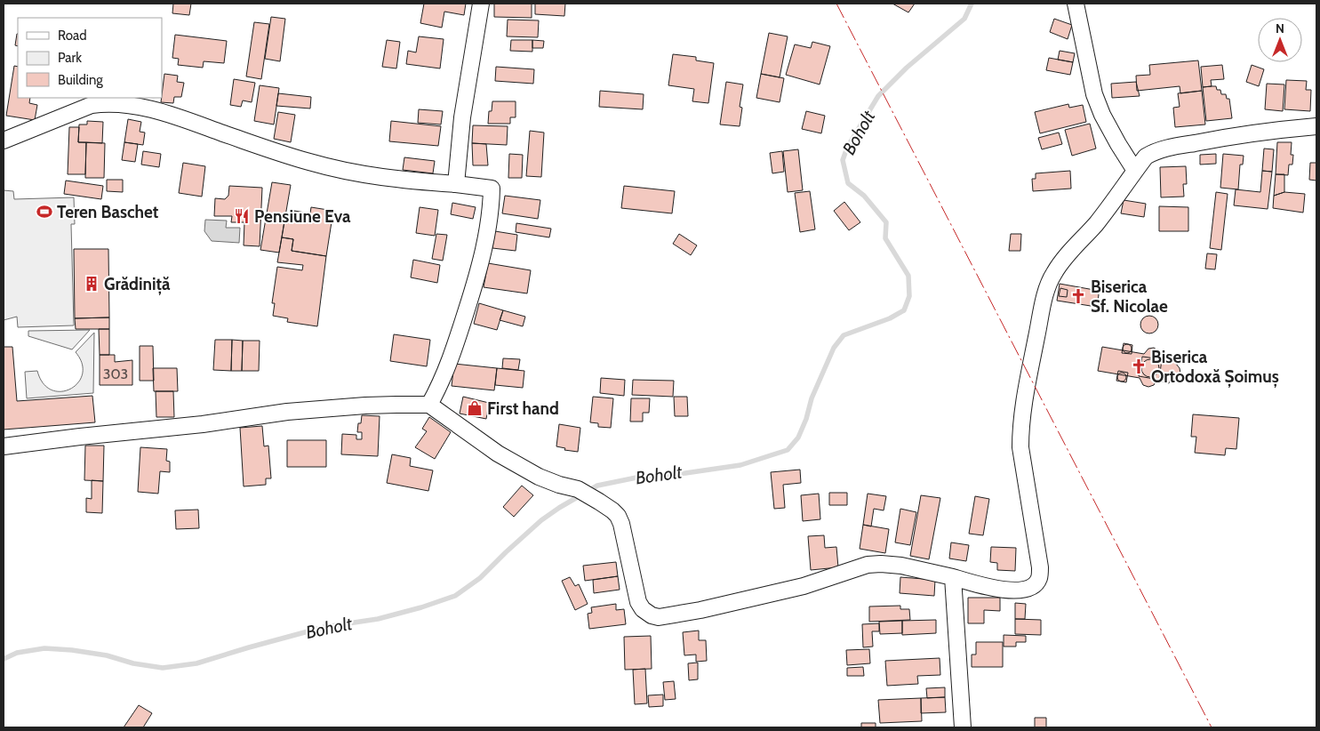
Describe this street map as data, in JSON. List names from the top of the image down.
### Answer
{
  "water": ["Boholt"],
  "places": {
    "sports": ["Teren Baschet"],
    "restaurant": ["Pensiune Eva"],
    "building": ["Grădiniță"],
    "church": ["Biserica Sf. Nicolae", "Biserica Ortodoxă Șoimuș"],
    "shop": ["First hand"]
  },
  "house_numbers": ["303"],
  "legend": ["Road", "Park", "Building"],
  "north": "top"
}
